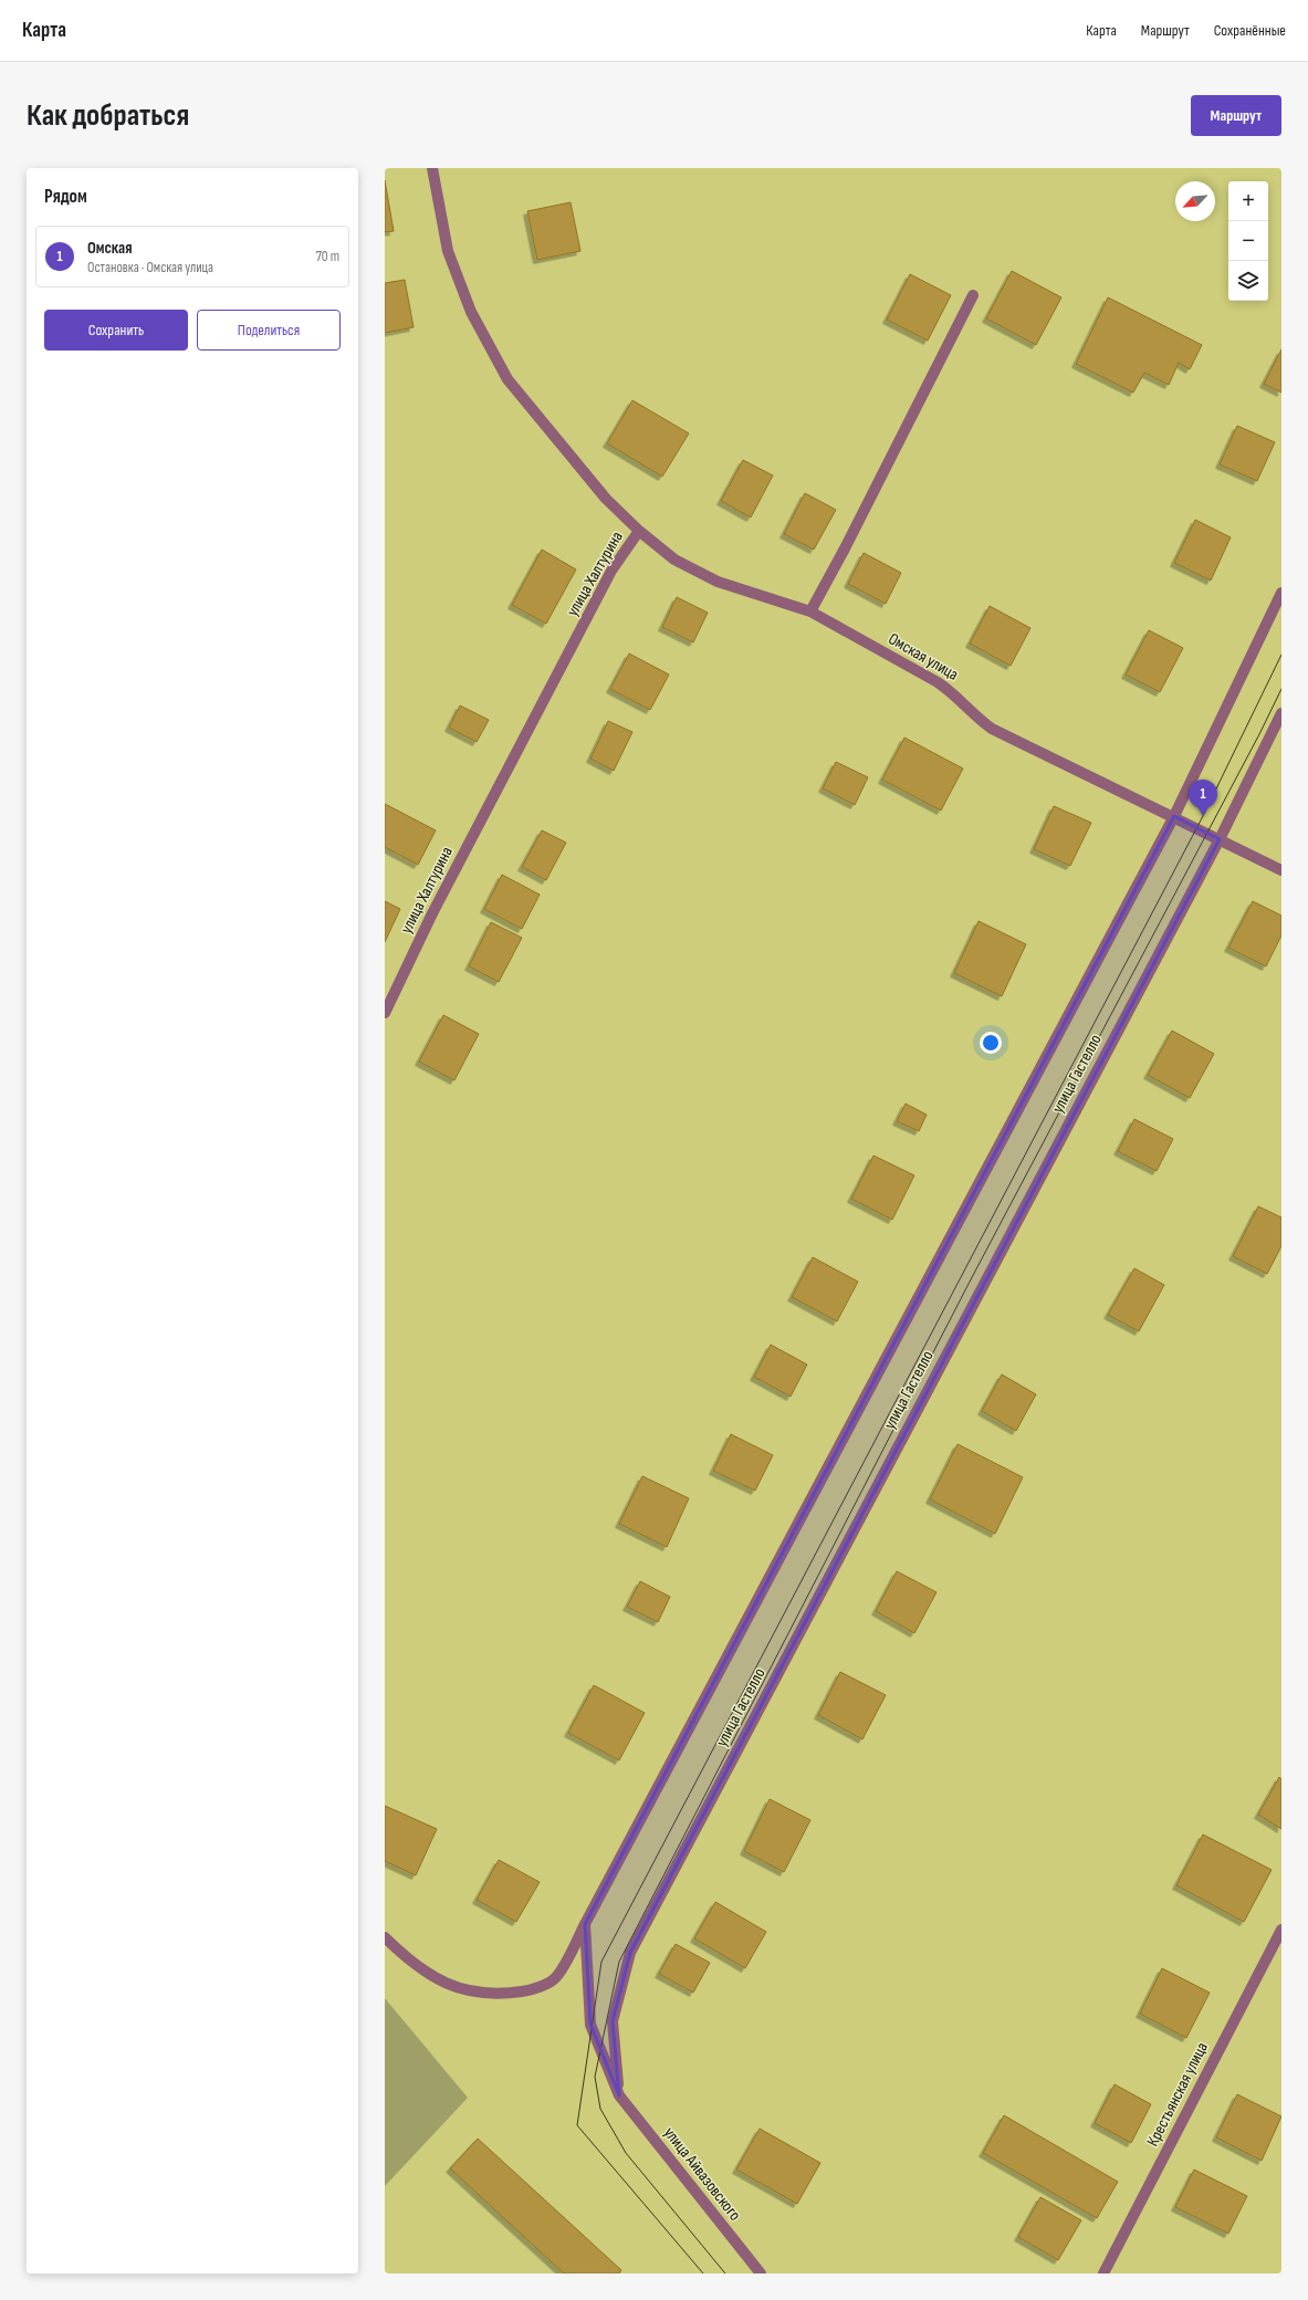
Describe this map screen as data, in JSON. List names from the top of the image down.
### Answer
{
  "streets": {
    "street": [
      "улица Халтурина",
      "Омская улица",
      "улица Гастелло",
      "Крестьянская улица",
      "улица Айвазовского"
    ]
  },
  "crossings": [
    ["улица Халтурина", "Омская улица"],
    ["Омская улица", "улица Гастелло"],
    ["улица Гастелло", "улица Айвазовского"]
  ],
  "north": "bottom left",
  "page": {
    "header": "Карта",
    "nav": ["Карта", "Маршрут", "Сохранённые"],
    "buttons": [
      "Маршрут",
      ["Сохранить", "Поделиться"]
    ],
    "title": "Как добраться",
    "heading": "Рядом",
    "map_buttons": ["+", "−"],
    "list": [
      {
        "mark": "1",
        "name": "Омская",
        "note": "Остановка · Омская улица",
        "value": "70 m"
      }
    ],
    "pins": "1"
  }
}
